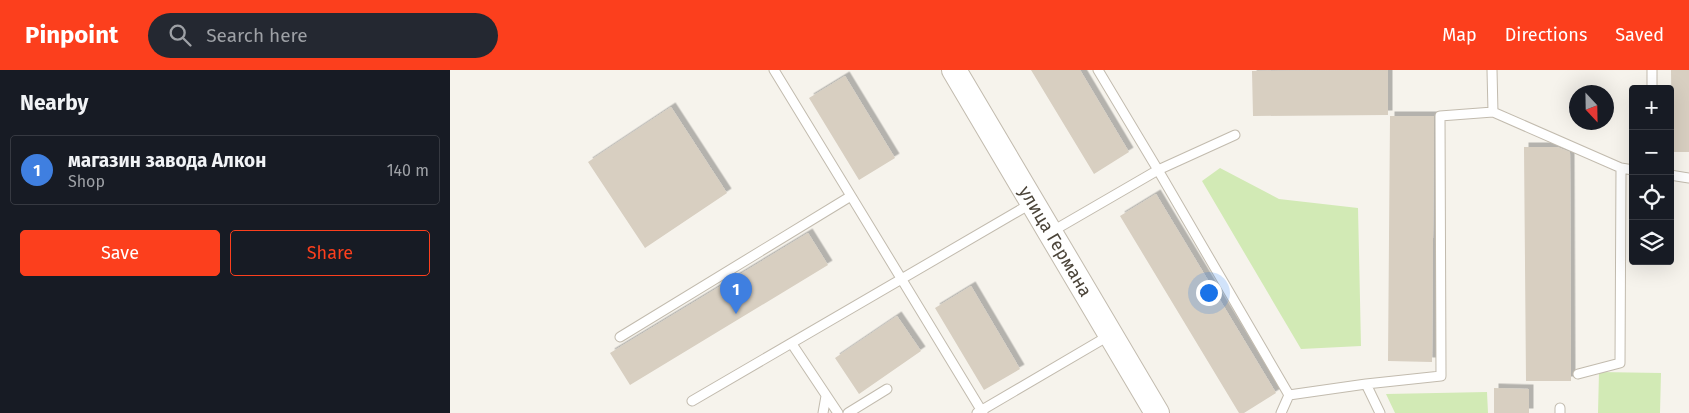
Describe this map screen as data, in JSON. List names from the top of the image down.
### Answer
{
  "streets": {
    "street": ["улица Германа"]
  },
  "north": "bottom",
  "page": {
    "header": "Pinpoint",
    "search": "Search here",
    "nav": ["Map", "Directions", "Saved"],
    "heading": "Nearby",
    "map_buttons": ["+", "−"],
    "list": [
      {
        "mark": "1",
        "name": "магазин завода Алкон",
        "note": "Shop",
        "value": "140 m"
      }
    ],
    "buttons": ["Save", "Share"],
    "pins": "1"
  }
}
